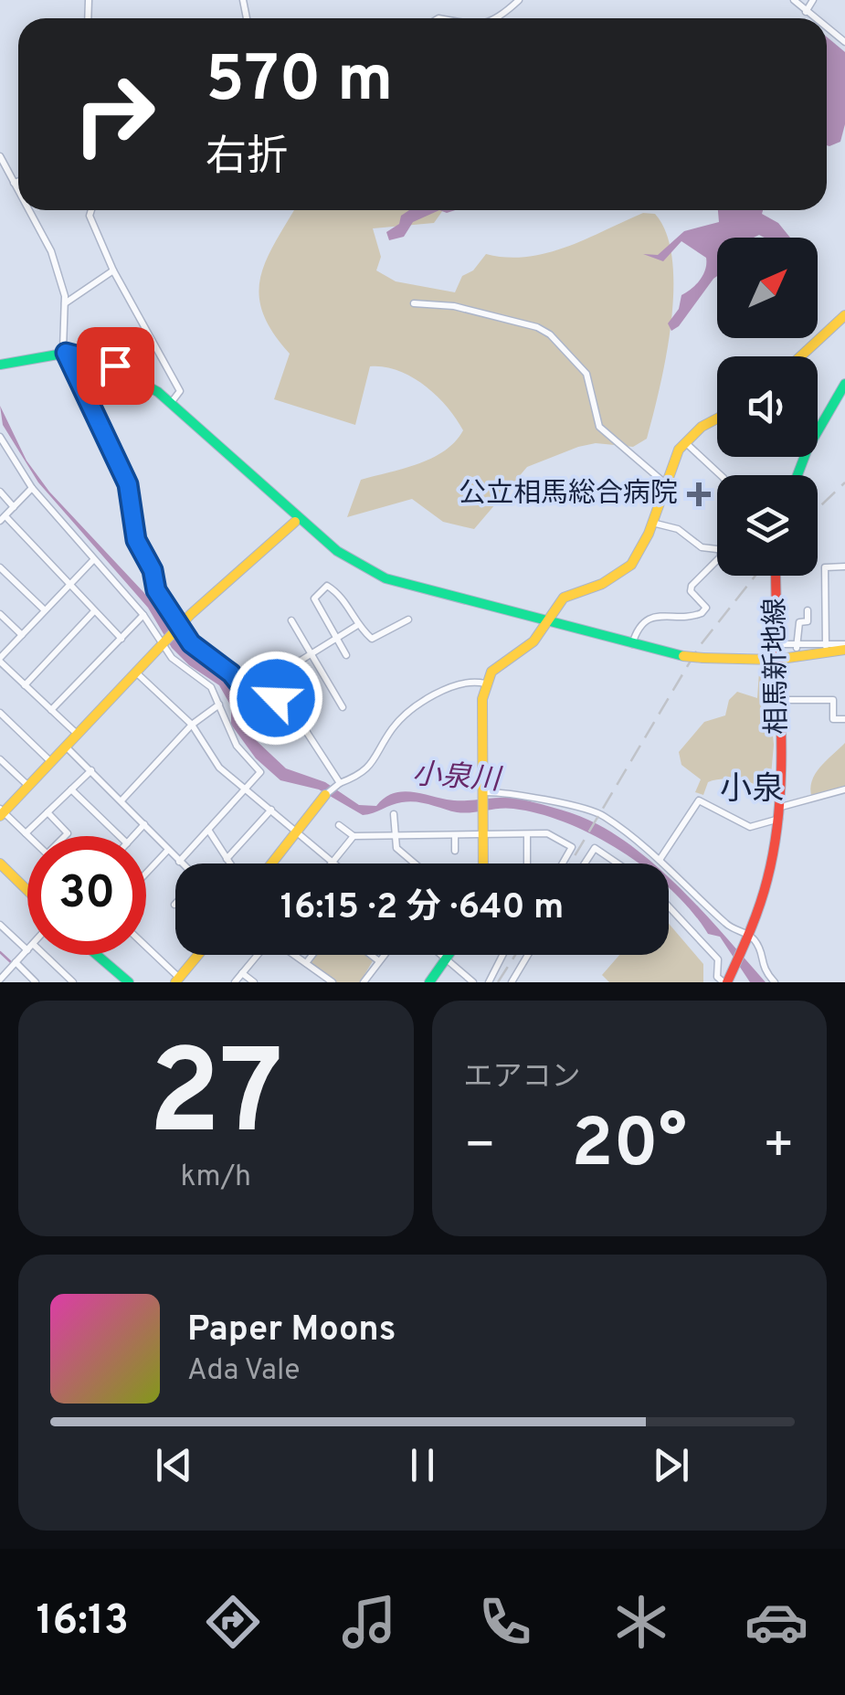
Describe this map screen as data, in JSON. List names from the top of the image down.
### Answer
{
  "streets": {
    "street": ["相馬新地線"]
  },
  "districts": ["小泉"],
  "water": ["小泉川"],
  "places": {
    "health": ["公立相馬総合病院"]
  },
  "north": "top right",
  "page": {
    "turn": ["570 m", "右折"],
    "limit": "30",
    "trip": "16:15 · 2 分 · 640 m",
    "tile": [
      ["27", "km/h"],
      "エアコン"
    ],
    "heat": ["−", "20°", "+"],
    "song": ["Paper Moons", "Ada Vale"],
    "tabs": "16:13"
  }
}
